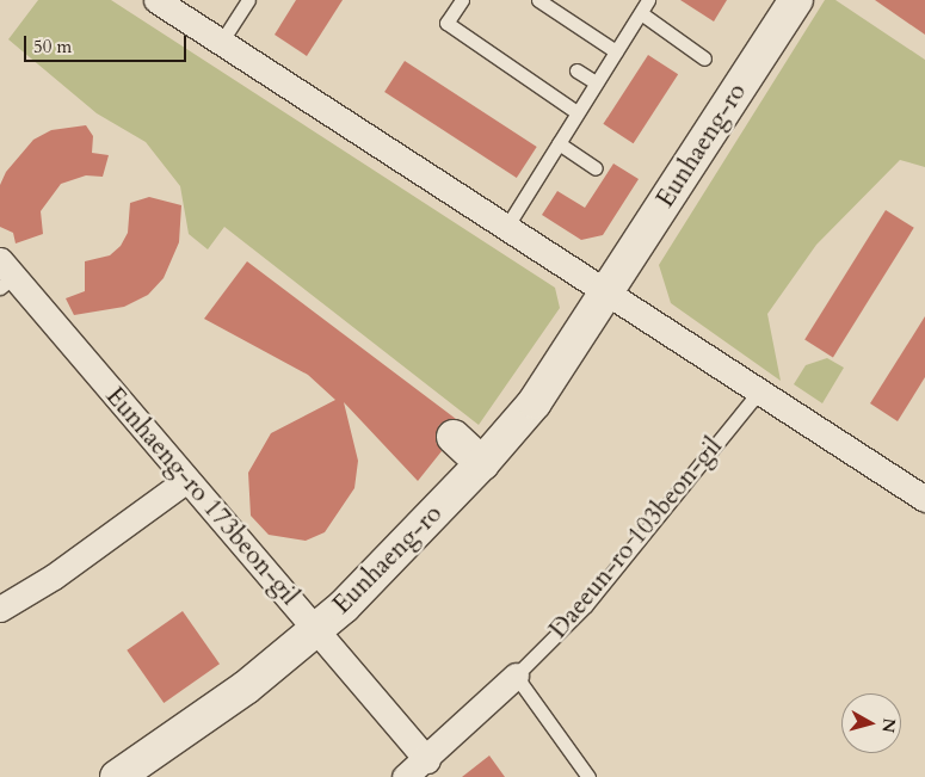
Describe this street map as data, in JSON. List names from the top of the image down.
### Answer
{
  "streets": {
    "street": ["Eunhaeng-ro", "Eunhaeng-ro 173beon-gil", "Daeeun-ro 103beon-gil"]
  },
  "crossings": [
    ["Eunhaeng-ro", "Eunhaeng-ro 173beon-gil"],
    ["Eunhaeng-ro 173beon-gil", "Daeeun-ro 103beon-gil"]
  ],
  "scale_bar": "50 m",
  "north": "right"
}
